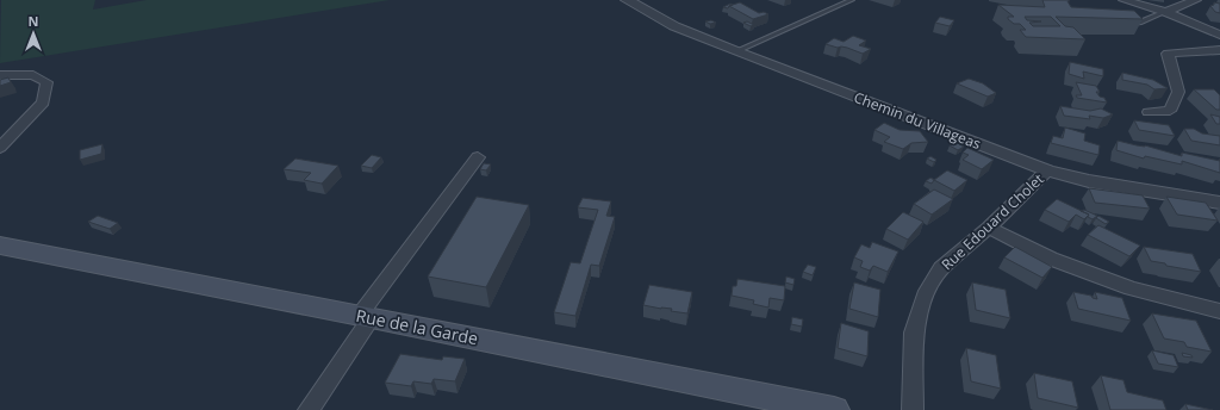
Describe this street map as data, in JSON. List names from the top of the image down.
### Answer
{
  "streets": {
    "main road": ["Rue de la Garde"],
    "street": ["Chemin du Villageas", "Rue Edouard Cholet"]
  },
  "crossings": [
    ["Chemin du Villageas", "Rue Edouard Cholet"]
  ],
  "north": "top"
}
